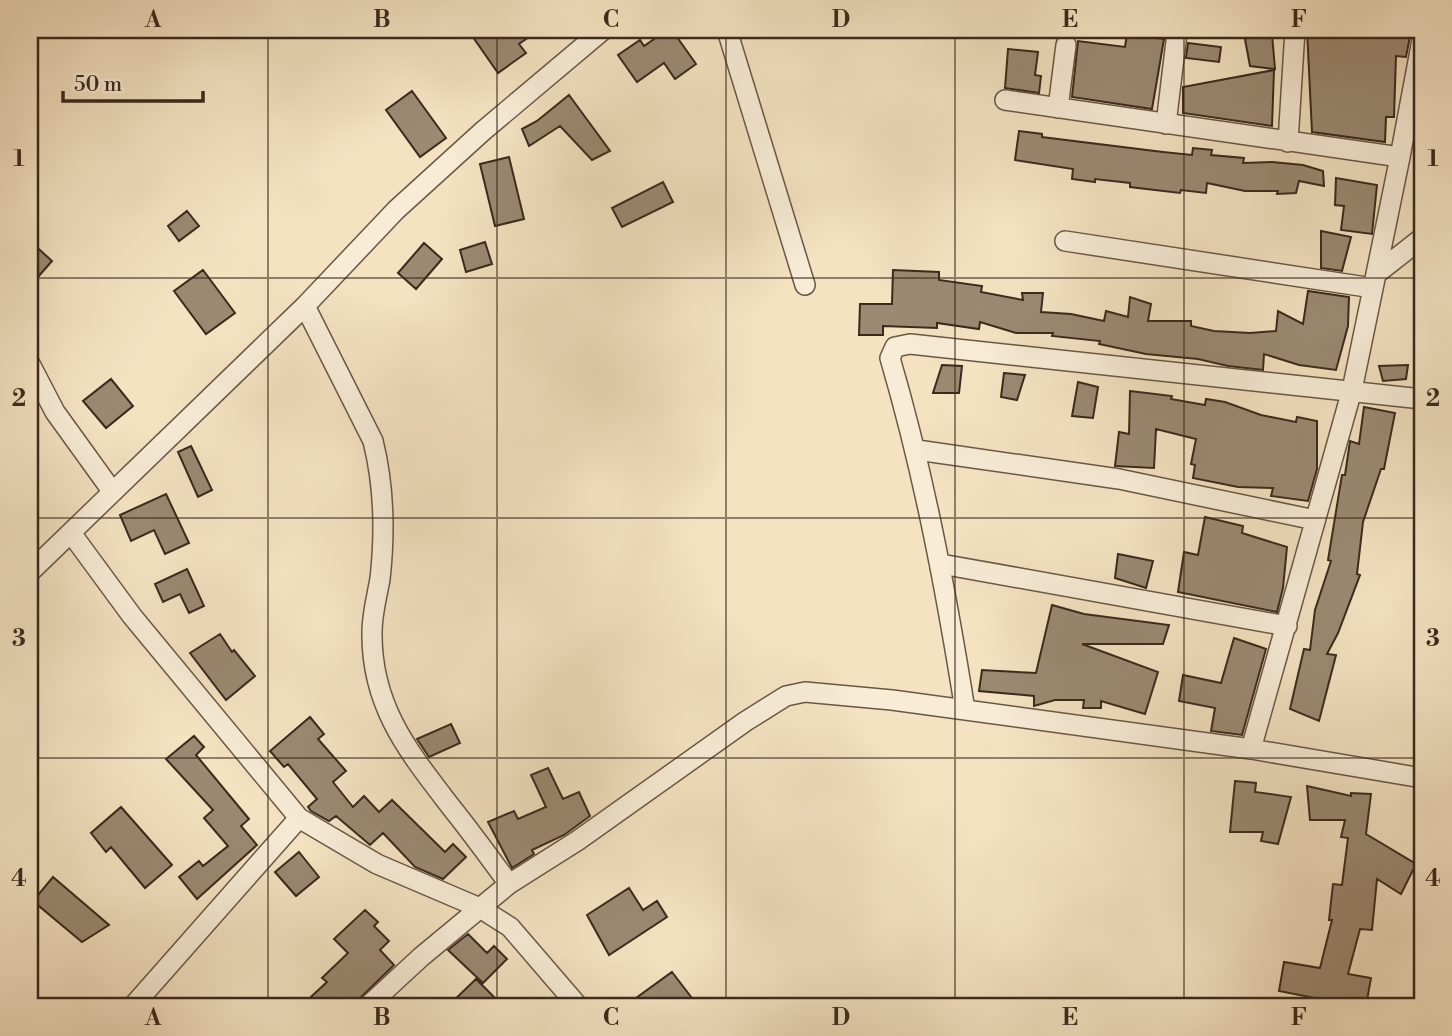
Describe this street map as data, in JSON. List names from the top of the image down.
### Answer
{
  "scale_bar": "50 m",
  "grid": {
    "columns": [
      "A",
      "B",
      "C",
      "D",
      "E",
      "F"
    ],
    "rows": [
      "1",
      "2",
      "3",
      "4"
    ]
  }
}
